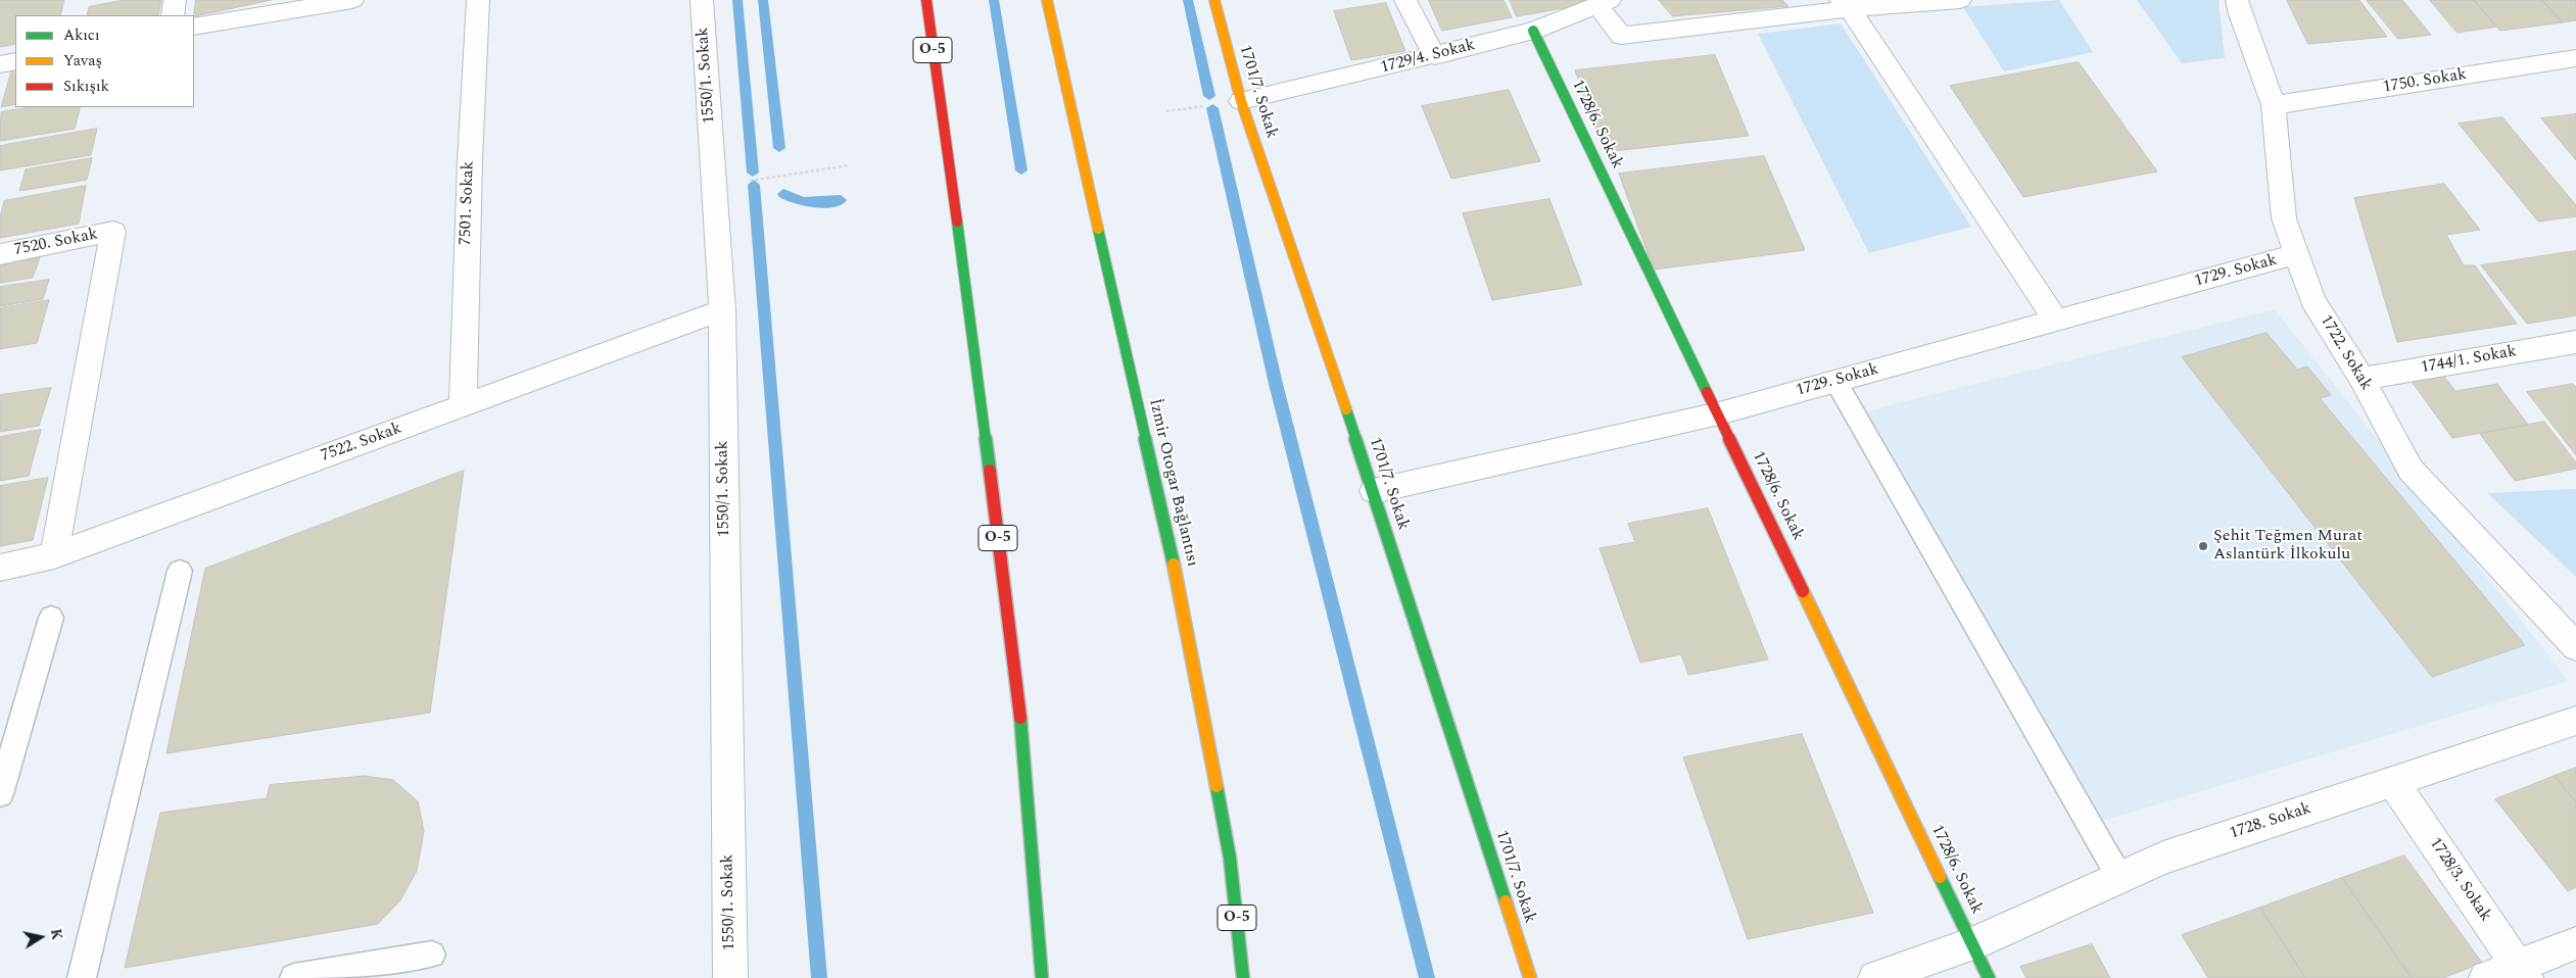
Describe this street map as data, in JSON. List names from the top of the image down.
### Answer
{
  "streets": {
    "main road": [
      "O-5",
      "1701/7. Sokak",
      "1728/6. Sokak",
      "İzmir Otogar Bağlantısı"
    ],
    "street": [
      "1729/4. Sokak",
      "1550/1. Sokak",
      "1750. Sokak",
      "7501. Sokak",
      "7520. Sokak",
      "1729. Sokak",
      "1722. Sokak",
      "1744/1. Sokak",
      "7522. Sokak",
      "1728. Sokak",
      "1728/3. Sokak"
    ]
  },
  "crossings": [
    ["1729/4. Sokak", "1701/7. Sokak"],
    ["1729/4. Sokak", "1728/6. Sokak"],
    ["1550/1. Sokak", "7522. Sokak"],
    ["1750. Sokak", "1722. Sokak"],
    ["1701/7. Sokak", "1729. Sokak"],
    ["1728/6. Sokak", "1729. Sokak"],
    ["1728/6. Sokak", "1728. Sokak"],
    ["7501. Sokak", "7522. Sokak"],
    ["7520. Sokak", "7522. Sokak"],
    ["1729. Sokak", "1722. Sokak"],
    ["1722. Sokak", "1744/1. Sokak"],
    ["1728. Sokak", "1728/3. Sokak"]
  ],
  "places": ["Şehit Teğmen Murat Aslantürk İlkokulu"],
  "legend": ["Akıcı", "Yavaş", "Sıkışık"],
  "north": "right"
}
